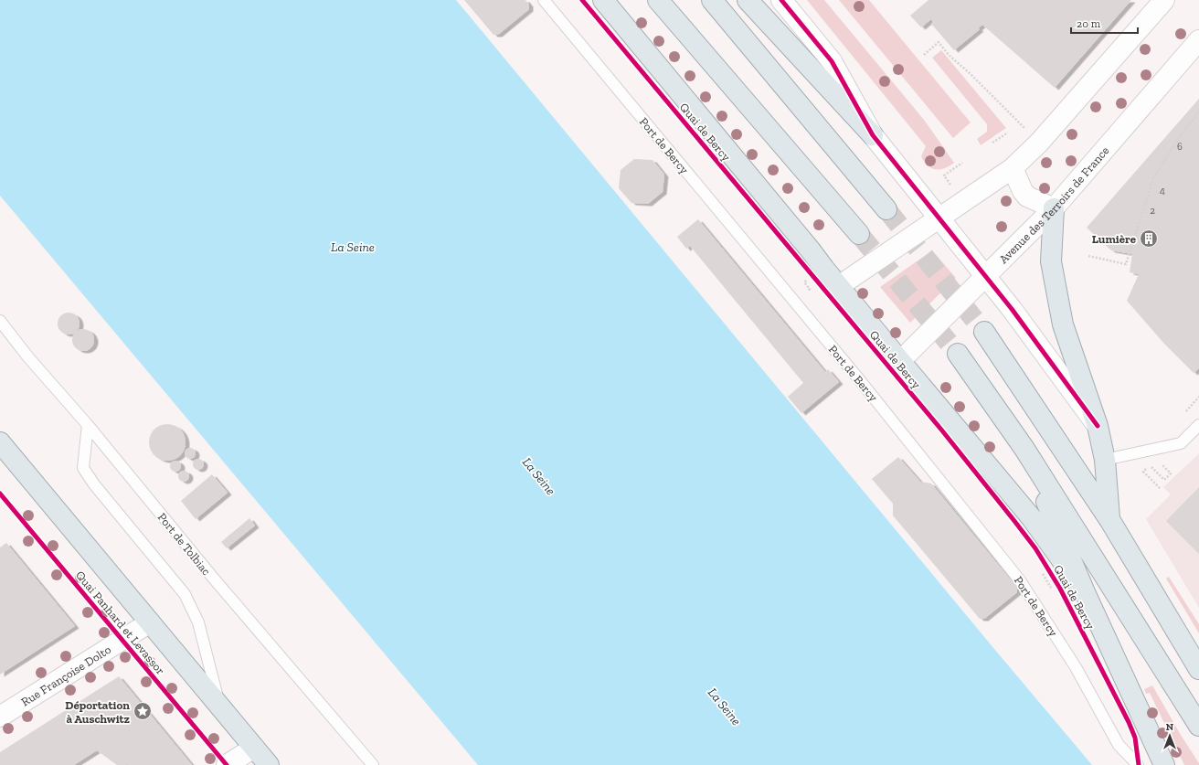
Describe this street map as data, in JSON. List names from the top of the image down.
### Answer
{
  "streets": {
    "main road": ["Quai de Bercy", "Quai Panhard et Levassor"],
    "street": ["Avenue des Terroirs de France", "Rue Françoise Dolto"],
    "lane": ["Port de Bercy", "Port de Tolbiac"]
  },
  "crossings": [
    ["Quai Panhard et Levassor", "Rue Françoise Dolto"]
  ],
  "water": ["La Seine"],
  "places": {
    "building": ["Lumière"],
    "place": ["Déportation à Auschwitz"]
  },
  "house_numbers": ["6", "4", "2"],
  "scale_bar": "20 m",
  "north": "top"
}
